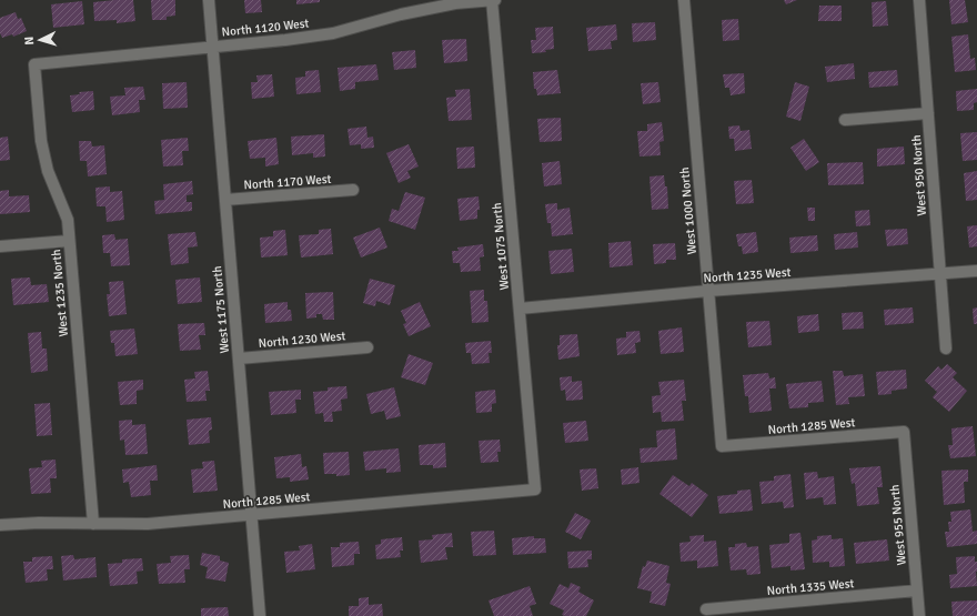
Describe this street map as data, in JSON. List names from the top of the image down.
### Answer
{
  "streets": {
    "street": [
      "North 1120 West",
      "West 950 North",
      "North 1170 West",
      "West 1000 North",
      "West 1075 North",
      "North 1235 West",
      "West 1235 North",
      "West 1175 North",
      "North 1230 West",
      "North 1285 West",
      "West 955 North",
      "North 1335 West"
    ]
  },
  "crossings": [
    ["North 1120 West", "West 1075 North"],
    ["North 1120 West", "West 1235 North"],
    ["North 1120 West", "West 1175 North"],
    ["West 950 North", "North 1235 West"],
    ["North 1170 West", "West 1175 North"],
    ["West 1000 North", "North 1235 West"],
    ["West 1000 North", "North 1285 West"],
    ["West 1075 North", "North 1235 West"],
    ["West 1075 North", "North 1285 West"],
    ["West 1235 North", "North 1285 West"],
    ["West 1175 North", "North 1230 West"],
    ["West 1175 North", "North 1285 West"],
    ["North 1285 West", "West 955 North"],
    ["West 955 North", "North 1335 West"]
  ],
  "north": "left"
}
